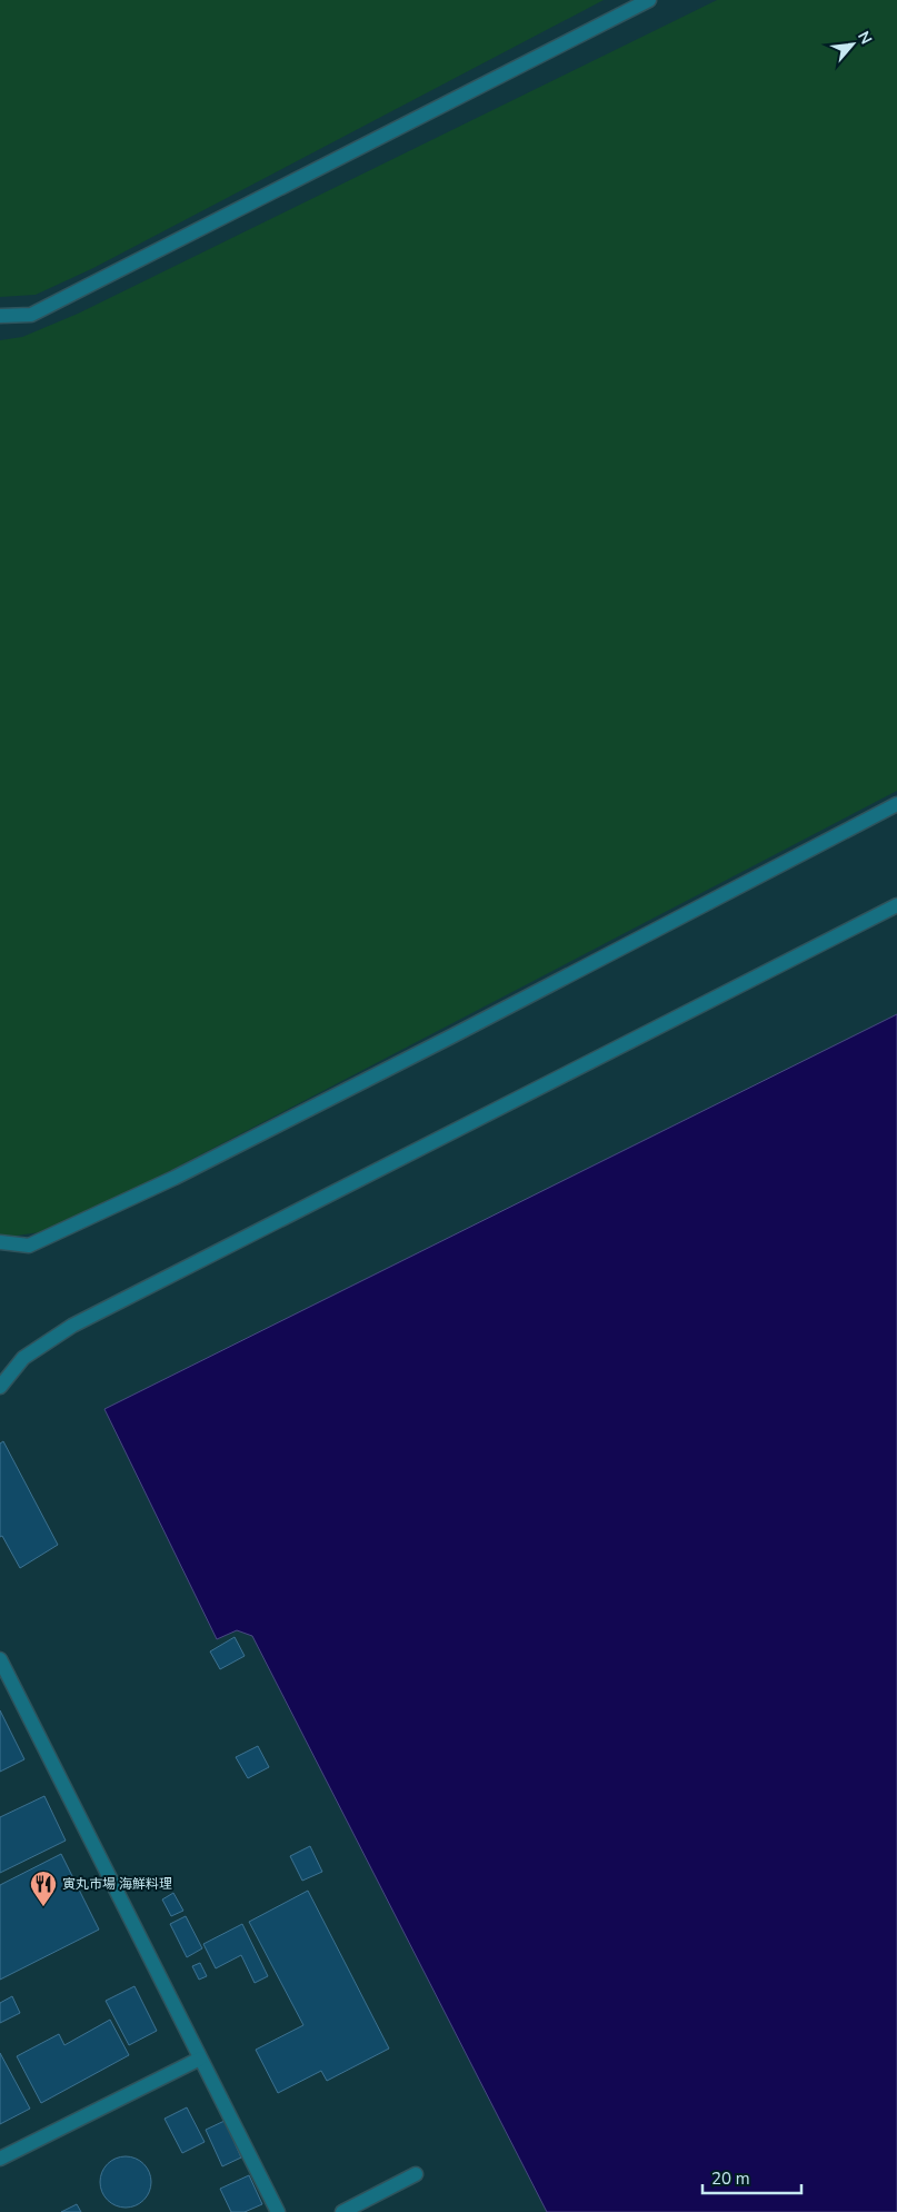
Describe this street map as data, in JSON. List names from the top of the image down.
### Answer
{
  "places": {
    "restaurant": ["寅丸市場 海鮮料理"]
  },
  "scale_bar": "20 m",
  "north": "top right"
}
